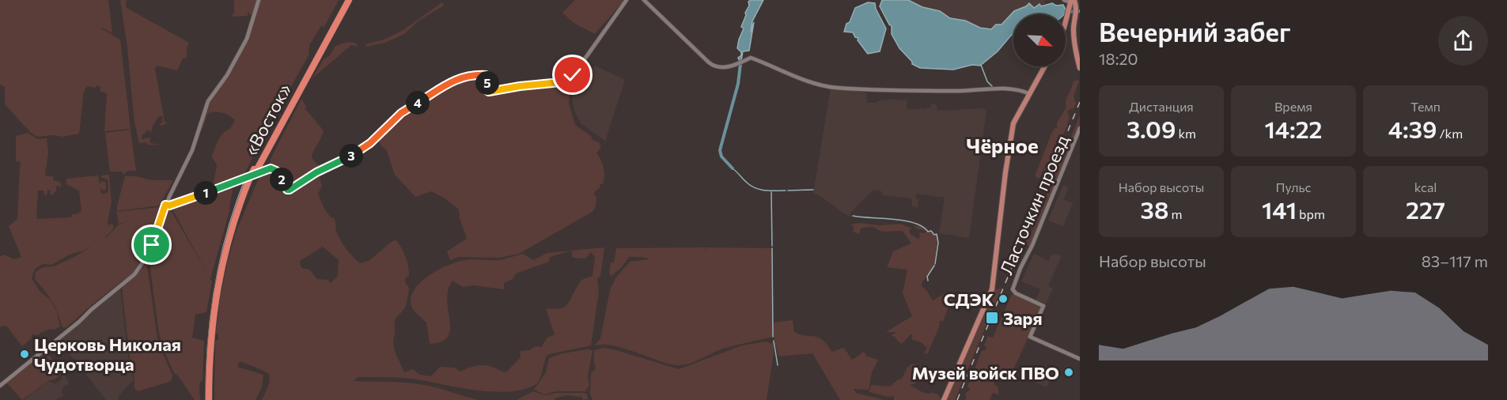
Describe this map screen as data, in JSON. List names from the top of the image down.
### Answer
{
  "streets": {
    "highway": ["«Восток»"],
    "street": ["Ласточкин проезд"]
  },
  "districts": ["Чёрное"],
  "places": {
    "other": ["СДЭК", "Церковь Николая Чудотворца", "Музей войск ПВО"],
    "transit": ["Заря"]
  },
  "north": "bottom right",
  "page": {
    "heading": ["Вечерний забег", "18:20"],
    "pins": [
      "5",
      "4",
      "3",
      "2",
      "1"
    ],
    "stats": [
      ["Дистанция", "3.09 km"],
      ["Время", "14:22"],
      ["Темп", "4:39 /km"],
      ["Набор высоты", "38 m"],
      ["Пульс", "141 bpm"],
      ["kcal", "227"]
    ],
    "chart": ["Набор высоты", "83–117 m"]
  }
}
